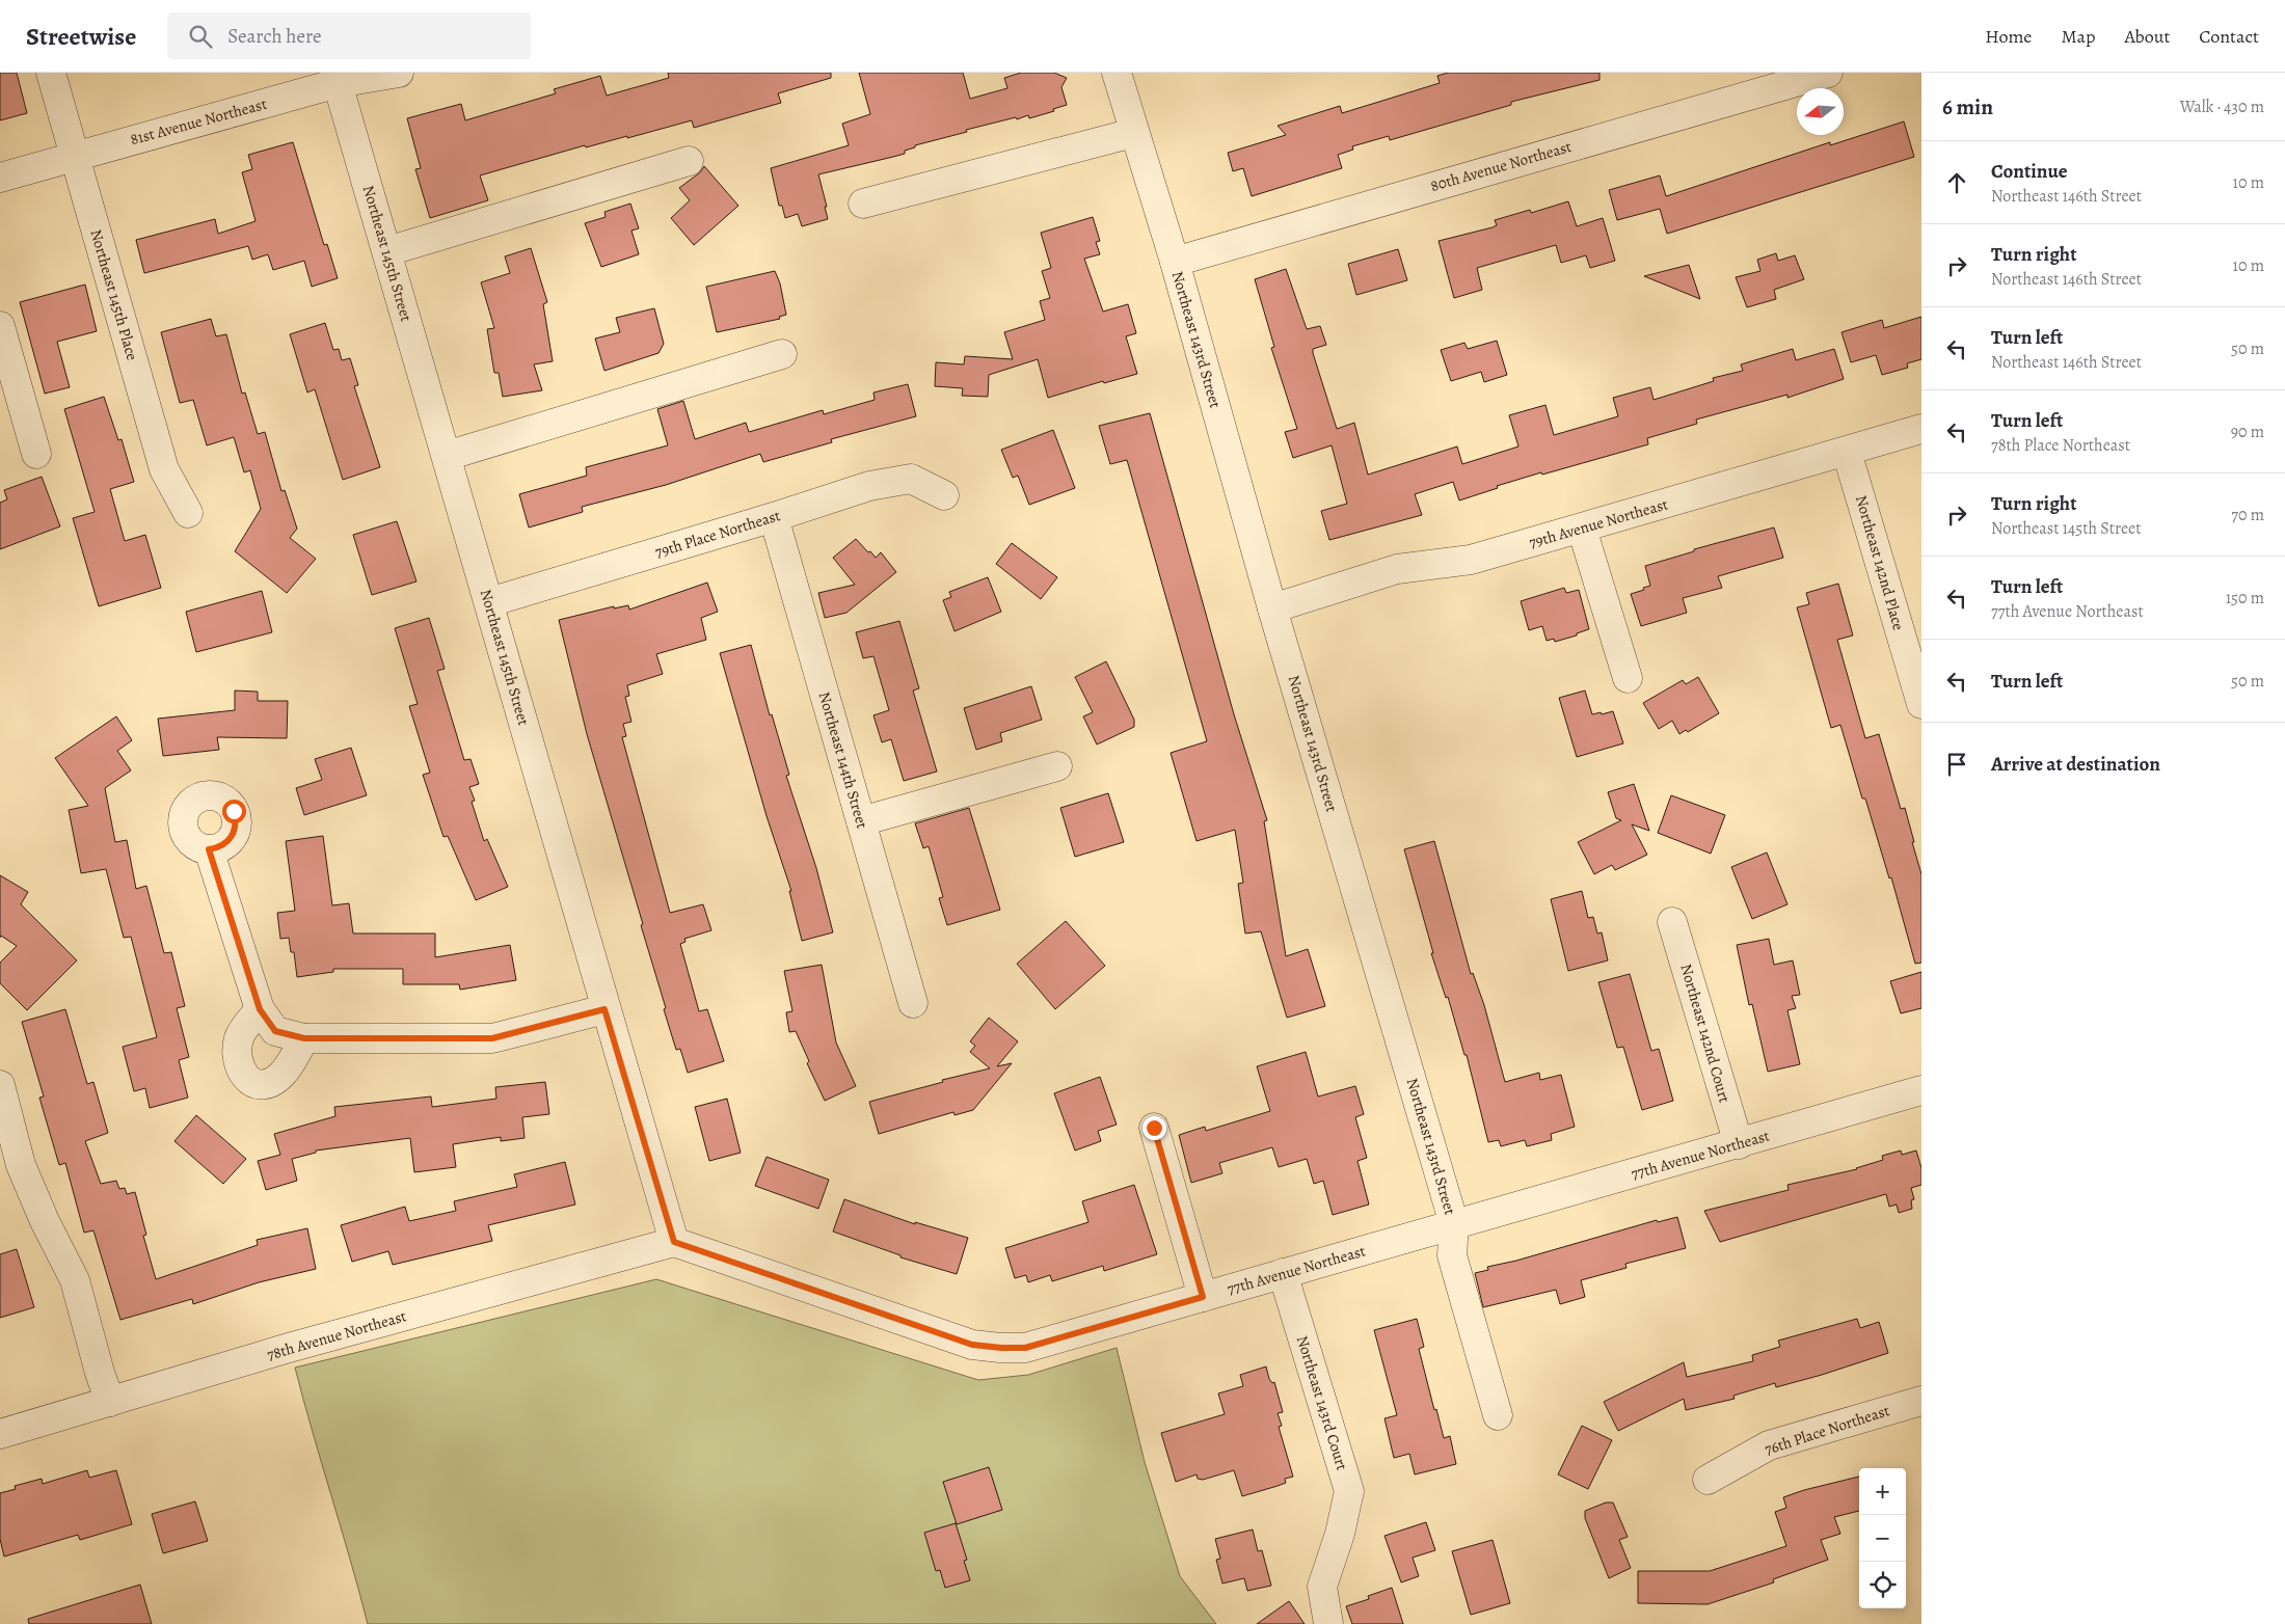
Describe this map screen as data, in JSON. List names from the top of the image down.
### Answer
{
  "streets": {
    "street": [
      "81st Avenue Northeast",
      "80th Avenue Northeast",
      "Northeast 145th Street",
      "Northeast 145th Place",
      "Northeast 143rd Street",
      "79th Avenue Northeast",
      "79th Place Northeast",
      "Northeast 142nd Place",
      "Northeast 144th Street",
      "Northeast 142nd Court",
      "77th Avenue Northeast",
      "78th Avenue Northeast",
      "Northeast 143rd Court",
      "76th Place Northeast"
    ]
  },
  "crossings": [
    ["81st Avenue Northeast", "Northeast 145th Street"],
    ["81st Avenue Northeast", "Northeast 145th Place"],
    ["80th Avenue Northeast", "Northeast 143rd Street"],
    ["Northeast 145th Street", "79th Place Northeast"],
    ["Northeast 145th Street", "77th Avenue Northeast"],
    ["Northeast 145th Street", "78th Avenue Northeast"],
    ["Northeast 143rd Street", "79th Avenue Northeast"],
    ["Northeast 143rd Street", "77th Avenue Northeast"],
    ["79th Avenue Northeast", "Northeast 142nd Place"],
    ["79th Place Northeast", "Northeast 144th Street"],
    ["Northeast 142nd Court", "77th Avenue Northeast"],
    ["77th Avenue Northeast", "78th Avenue Northeast"],
    ["77th Avenue Northeast", "Northeast 143rd Court"]
  ],
  "north": "left",
  "page": {
    "header": "Streetwise",
    "search": "Search here",
    "nav": [
      "Home",
      "Map",
      "About",
      "Contact"
    ],
    "heading": ["6 min", "Walk · 430 m"],
    "list": [
      ["Continue", "Northeast 146th Street", "10 m"],
      ["Turn right", "Northeast 146th Street", "10 m"],
      ["Turn left", "Northeast 146th Street", "50 m"],
      ["Turn left", "78th Place Northeast", "90 m"],
      ["Turn right", "Northeast 145th Street", "70 m"],
      ["Turn left", "77th Avenue Northeast", "150 m"],
      ["Turn left", "50 m"],
      "Arrive at destination"
    ],
    "map_buttons": ["+", "−"]
  }
}
